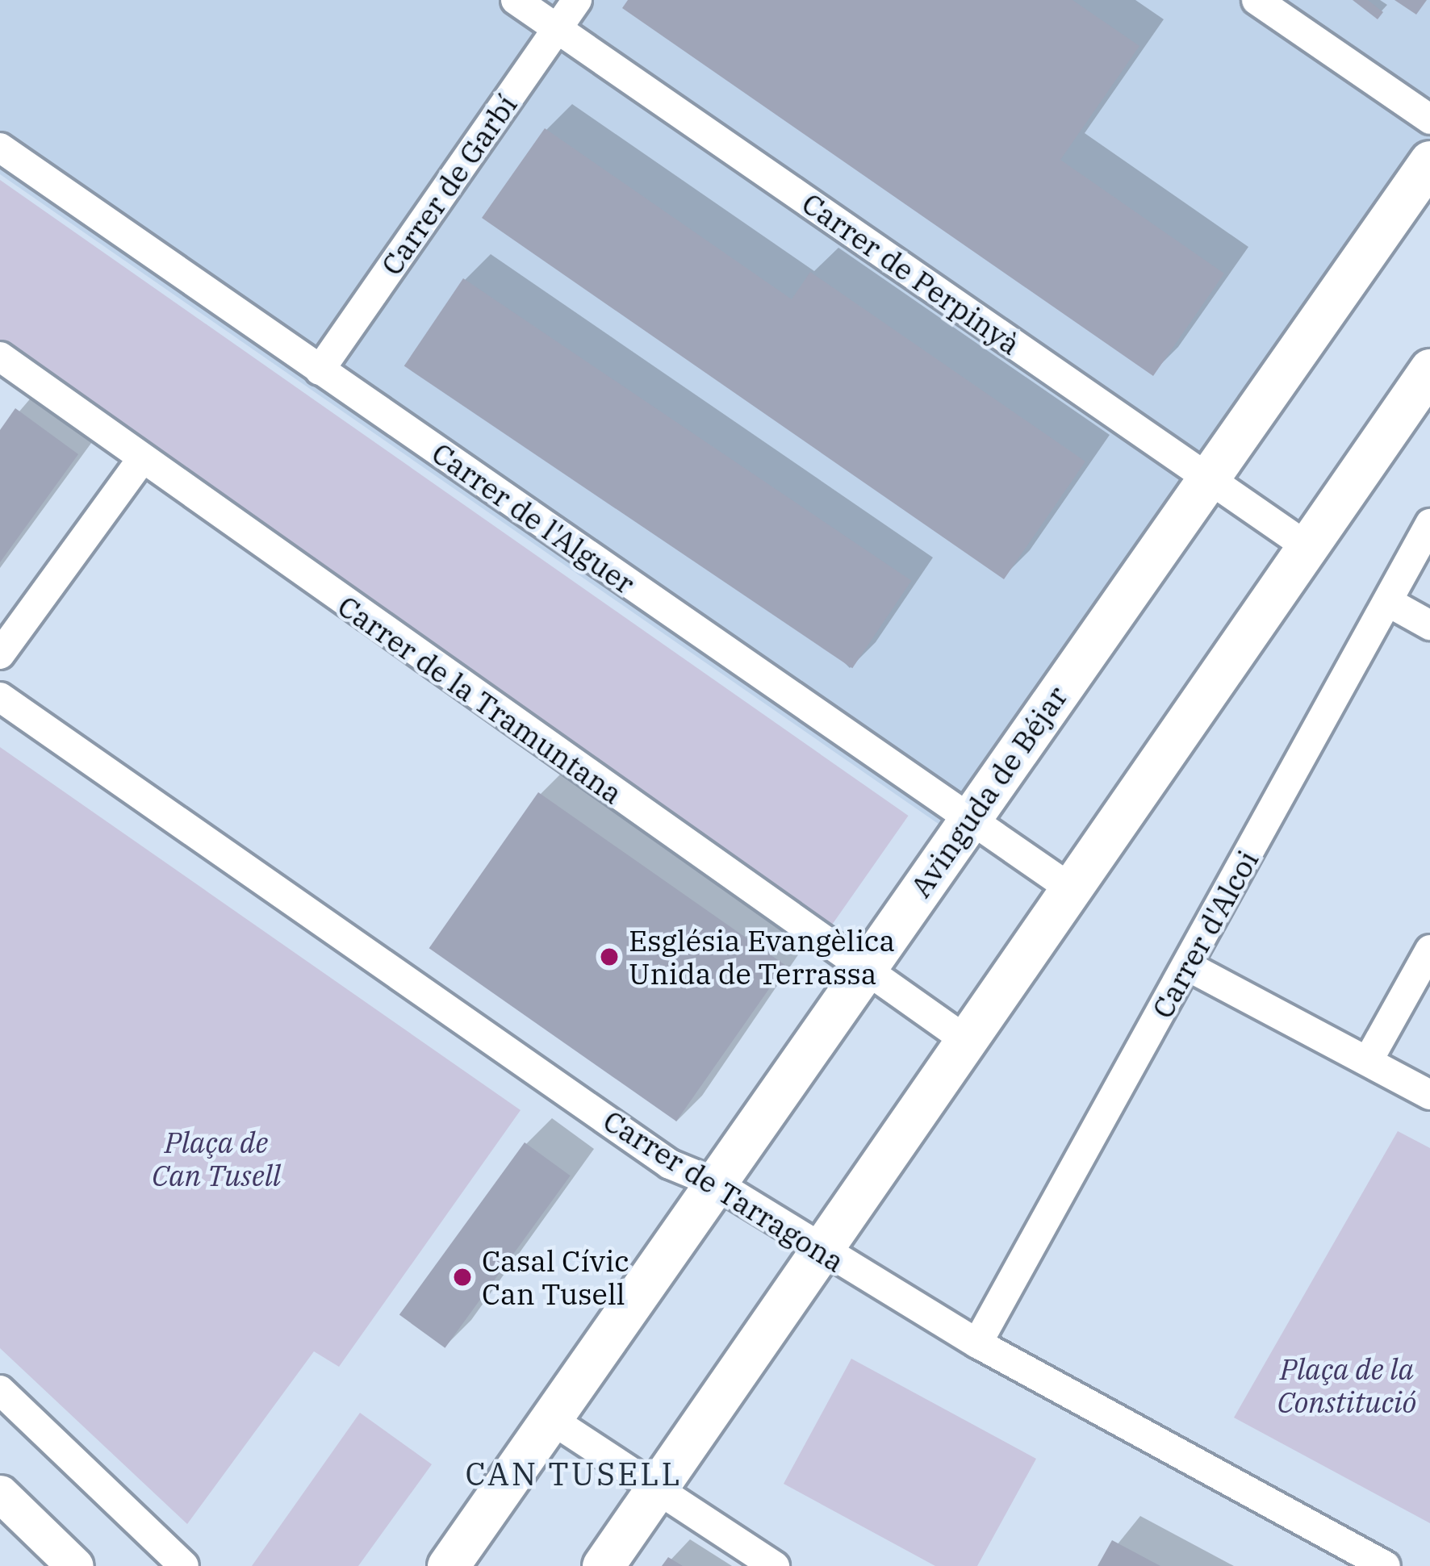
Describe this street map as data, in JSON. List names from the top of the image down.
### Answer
{
  "streets": {
    "main road": ["Avinguda de Béjar"],
    "street": [
      "Carrer de Garbí",
      "Carrer de Perpinyà",
      "Carrer de l'Alguer",
      "Carrer de la Tramuntana",
      "Carrer d'Alcoi",
      "Carrer de Tarragona"
    ]
  },
  "crossings": [
    ["Carrer de Garbí", "Carrer de Perpinyà"],
    ["Carrer de Garbí", "Carrer de l'Alguer"],
    ["Carrer de Perpinyà", "Avinguda de Béjar"],
    ["Carrer de l'Alguer", "Avinguda de Béjar"],
    ["Carrer de la Tramuntana", "Avinguda de Béjar"],
    ["Avinguda de Béjar", "Carrer de Tarragona"],
    ["Carrer d'Alcoi", "Carrer de Tarragona"]
  ],
  "districts": ["CAN TUSELL"],
  "parks": ["Plaça de Can Tusell", "Plaça de la Constitució"],
  "places": ["Església Evangèlica Unida de Terrassa", "Casal Cívic Can Tusell"]
}
